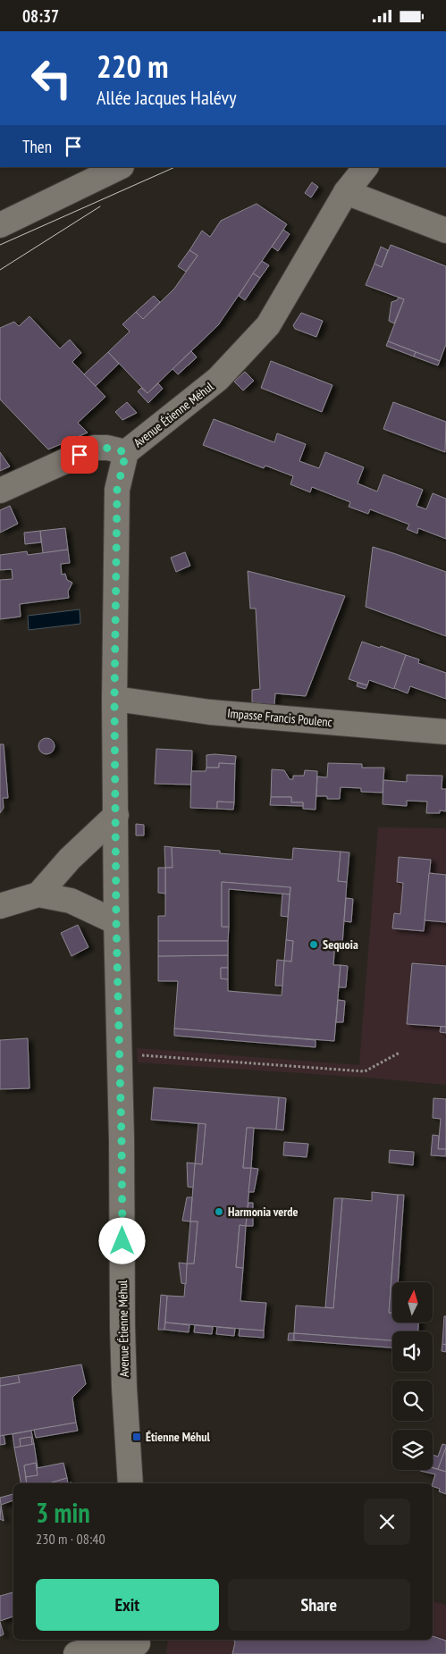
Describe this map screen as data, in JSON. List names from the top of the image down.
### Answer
{
  "streets": {
    "street": ["Avenue Étienne Méhul", "Impasse Francis Poulenc"]
  },
  "crossings": [
    ["Avenue Étienne Méhul", "Impasse Francis Poulenc"]
  ],
  "places": {
    "other": ["Sequoia", "Harmonia verde"],
    "transit": ["Étienne Méhul"]
  },
  "north": "top",
  "page": {
    "status": "08:37",
    "turn": ["220 m", "Allée Jacques Halévy"],
    "then": "Then",
    "heading": ["3 min", "230 m · 08:40"],
    "buttons": ["Exit", "Share"]
  }
}
